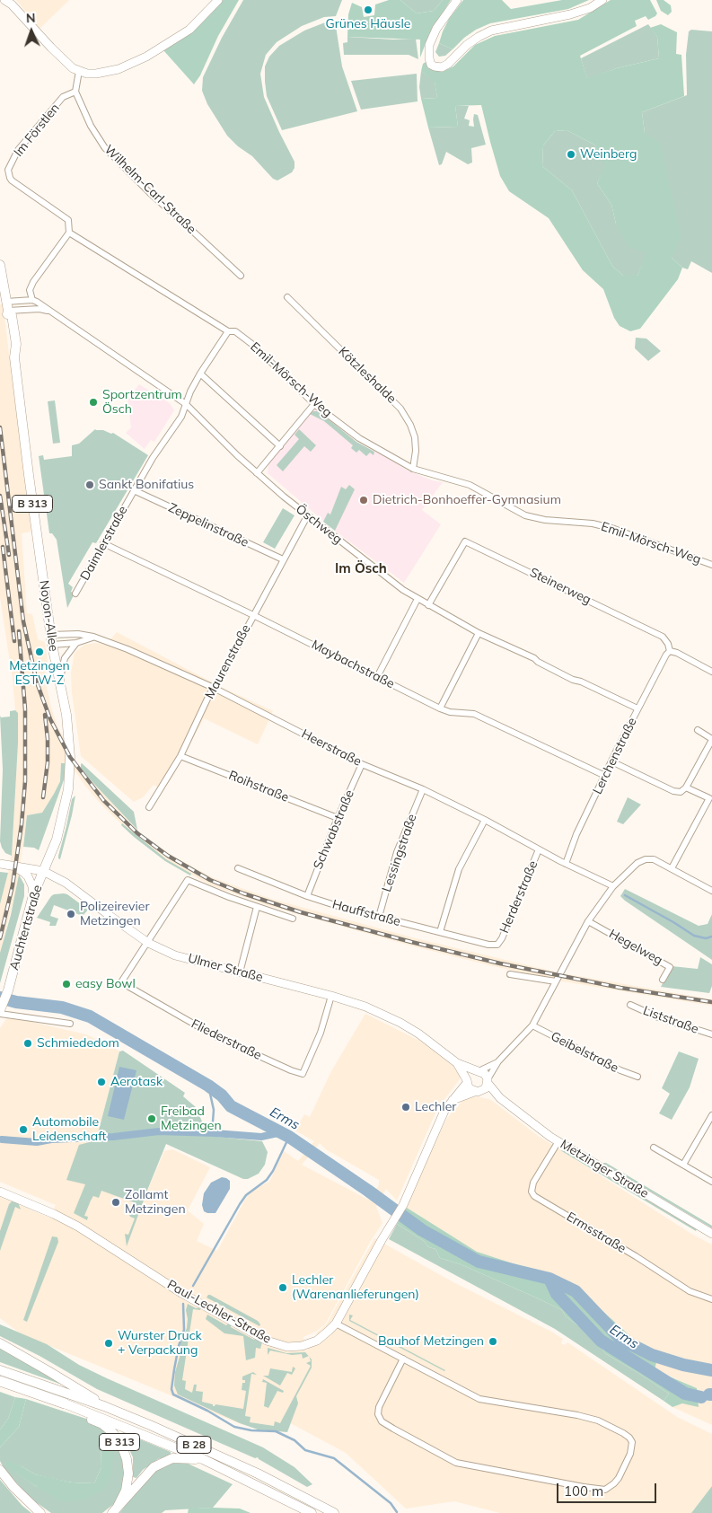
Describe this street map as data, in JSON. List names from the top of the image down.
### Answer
{
  "streets": {
    "highway": ["B 28"],
    "main road": ["B 313", "Noyon-Allee", "Auchtertstraße"],
    "street": [
      "Im Förstlen",
      "Wilhelm-Carl-Straße",
      "Kötzleshalde",
      "Emil-Mörsch-Weg",
      "Öschweg",
      "Zeppelinstraße",
      "Daimlerstraße",
      "Steinerweg",
      "Maurenstraße",
      "Maybachstraße",
      "Heerstraße",
      "Lerchenstraße",
      "Roihstraße",
      "Schwabstraße",
      "Lessingstraße",
      "Herderstraße",
      "Hauffstraße",
      "Hegelweg",
      "Ulmer Straße",
      "Liststraße",
      "Fliederstraße",
      "Geibelstraße",
      "Metzinger Straße",
      "Ermsstraße",
      "Paul-Lechler-Straße"
    ]
  },
  "crossings": [
    ["Im Förstlen", "Wilhelm-Carl-Straße"],
    ["Im Förstlen", "Emil-Mörsch-Weg"],
    ["Kötzleshalde", "Emil-Mörsch-Weg"],
    ["Emil-Mörsch-Weg", "Daimlerstraße"],
    ["B 313", "B 28"],
    ["Öschweg", "Daimlerstraße"],
    ["Öschweg", "Steinerweg"],
    ["Öschweg", "Noyon-Allee"],
    ["Öschweg", "Maurenstraße"],
    ["Öschweg", "Lerchenstraße"],
    ["Zeppelinstraße", "Daimlerstraße"],
    ["Zeppelinstraße", "Maurenstraße"],
    ["Daimlerstraße", "Maybachstraße"],
    ["Steinerweg", "Lerchenstraße"],
    ["Noyon-Allee", "Heerstraße"],
    ["Noyon-Allee", "Auchtertstraße"],
    ["Noyon-Allee", "Ulmer Straße"],
    ["Maurenstraße", "Maybachstraße"],
    ["Maurenstraße", "Heerstraße"],
    ["Maurenstraße", "Roihstraße"],
    ["Maybachstraße", "Lerchenstraße"],
    ["Heerstraße", "Lerchenstraße"],
    ["Heerstraße", "Schwabstraße"],
    ["Heerstraße", "Lessingstraße"],
    ["Heerstraße", "Herderstraße"],
    ["Roihstraße", "Schwabstraße"],
    ["Schwabstraße", "Hauffstraße"],
    ["Lessingstraße", "Hauffstraße"],
    ["Herderstraße", "Hauffstraße"],
    ["Auchtertstraße", "Ulmer Straße"],
    ["Ulmer Straße", "Fliederstraße"],
    ["Ulmer Straße", "Metzinger Straße"],
    ["Ulmer Straße", "Paul-Lechler-Straße"],
    ["Metzinger Straße", "Ermsstraße"],
    ["Metzinger Straße", "Paul-Lechler-Straße"]
  ],
  "districts": ["Im Ösch"],
  "water": ["Erms"],
  "places": [
    "Grünes Häusle",
    "Weinberg",
    "Sportzentrum Ösch",
    "Sankt Bonifatius",
    "Dietrich-Bonhoeffer-Gymnasium",
    "Metzingen ESTW-Z",
    "Polizeirevier Metzingen",
    "easy Bowl",
    "Schmiededom",
    "Aerotask",
    "Lechler",
    "Freibad Metzingen",
    "Automobile Leidenschaft",
    "Zollamt Metzingen",
    "Lechler (Warenanlieferungen)",
    "Bauhof Metzingen",
    "Wurster Druck + Verpackung"
  ],
  "scale_bar": "100 m",
  "north": "top"
}
